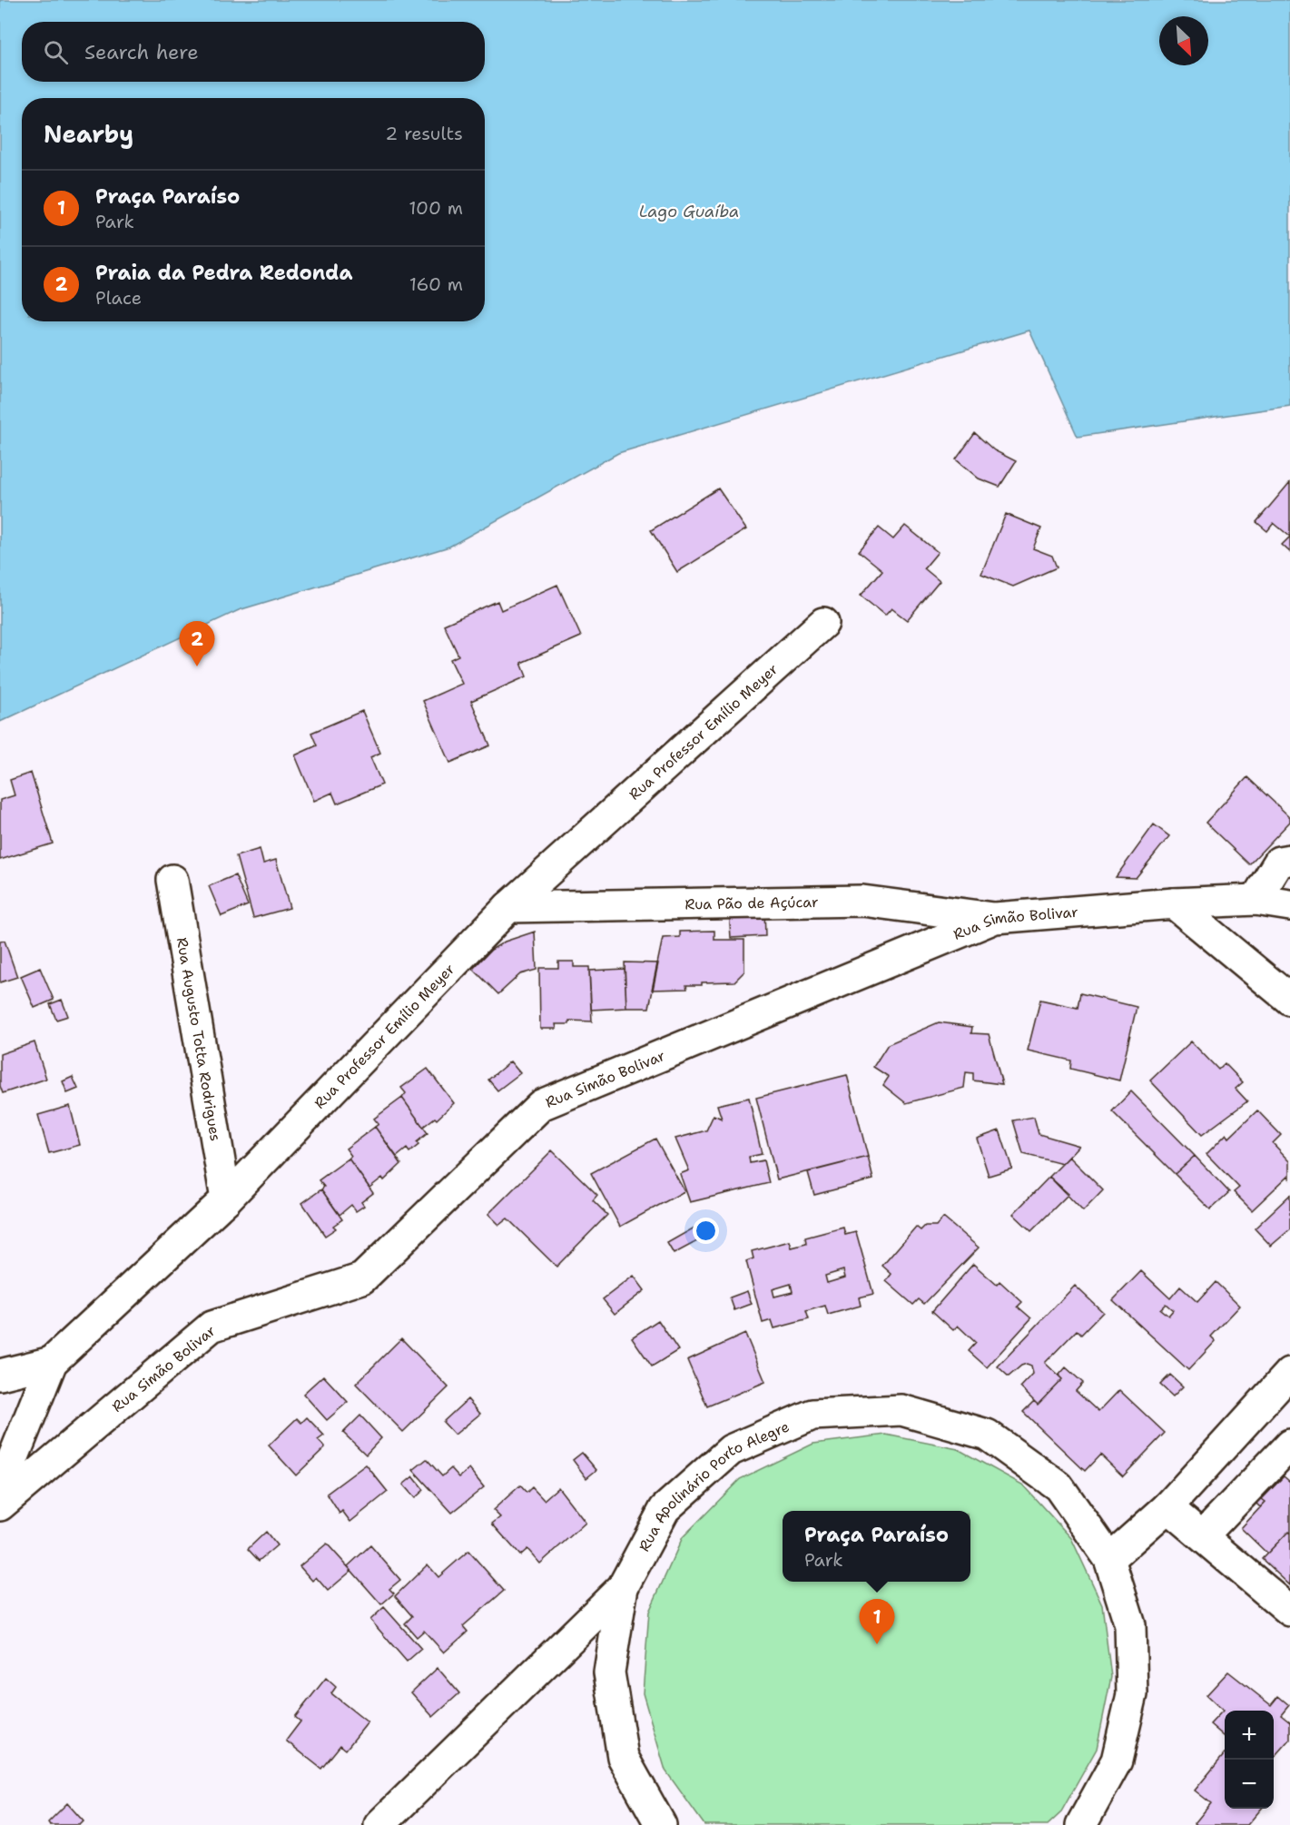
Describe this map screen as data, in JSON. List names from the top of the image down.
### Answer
{
  "streets": {
    "street": [
      "Rua Professor Emílio Meyer",
      "Rua Pão de Açúcar",
      "Rua Simão Bolivar",
      "Rua Augusto Totta Rodrigues",
      "Rua Apolinário Porto Alegre"
    ]
  },
  "crossings": [
    ["Rua Professor Emílio Meyer", "Rua Pão de Açúcar"],
    ["Rua Professor Emílio Meyer", "Rua Augusto Totta Rodrigues"],
    ["Rua Pão de Açúcar", "Rua Simão Bolivar"]
  ],
  "water": ["Lago Guaíba"],
  "north": "bottom right",
  "page": {
    "search": "Search here",
    "heading": ["Nearby", "2 results"],
    "list": [
      {
        "mark": "1",
        "name": "Praça Paraíso",
        "note": "Park",
        "value": "100 m"
      },
      {
        "mark": "2",
        "name": "Praia da Pedra Redonda",
        "note": "Place",
        "value": "160 m"
      }
    ],
    "pins": ["2", "1"],
    "popup": ["Praça Paraíso", "Park"],
    "map_buttons": ["+", "−"]
  }
}
